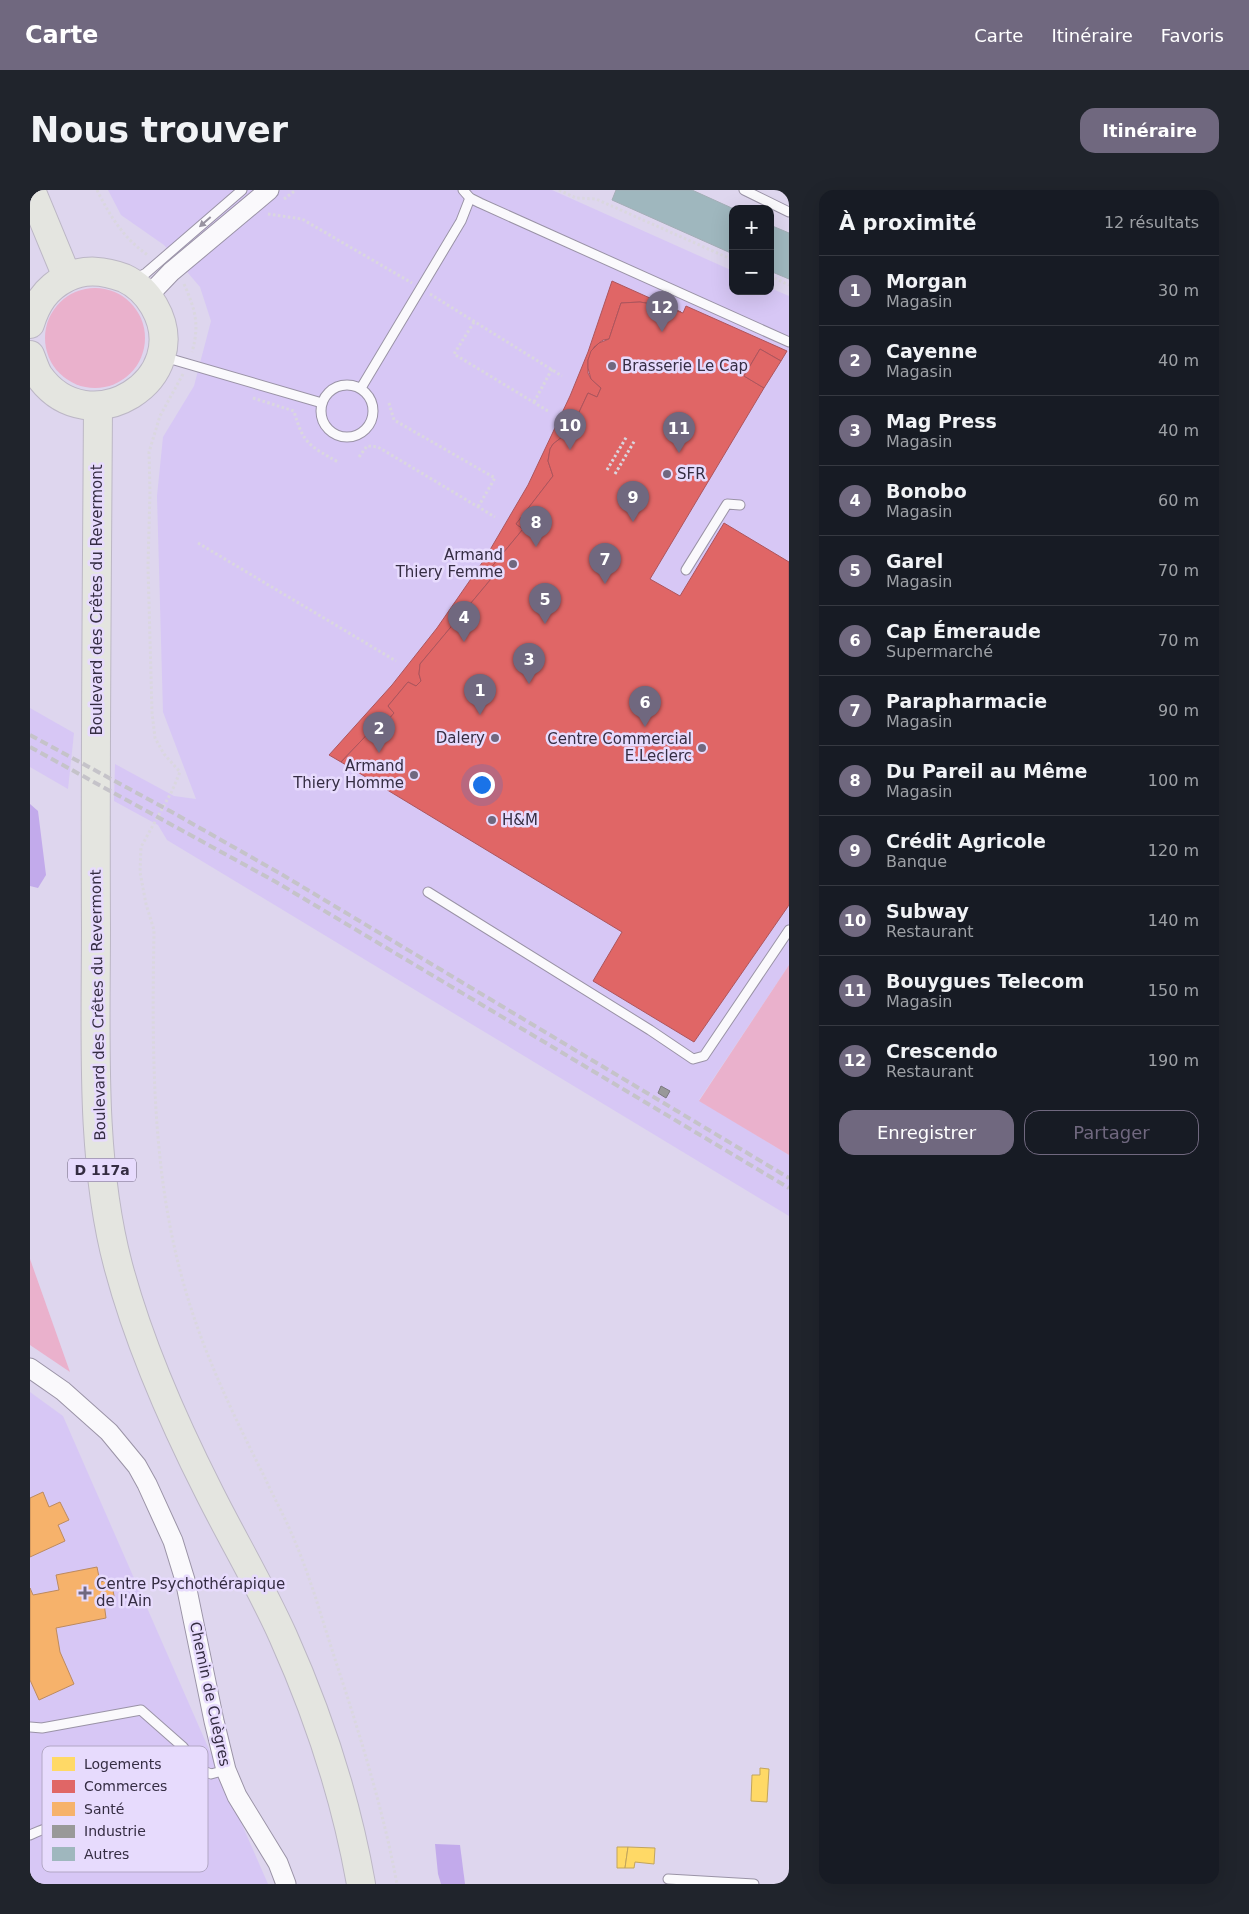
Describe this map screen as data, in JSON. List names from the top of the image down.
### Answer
{
  "streets": {
    "main road": ["Boulevard des Crêtes du Revermont", "D 117a"],
    "street": ["Chemin de Cuègres"]
  },
  "places": {
    "other": [
      "Brasserie Le Cap",
      "SFR",
      "Armand Thiery Femme",
      "Dalery",
      "Centre Commercial E.Leclerc",
      "Armand Thiery Homme",
      "H&M"
    ],
    "health": ["Centre Psychothérapique de l'Ain"]
  },
  "legend": [
    "Logements",
    "Commerces",
    "Santé",
    "Industrie",
    "Autres"
  ],
  "page": {
    "header": "Carte",
    "nav": ["Carte", "Itinéraire", "Favoris"],
    "buttons": [
      "Itinéraire",
      ["Enregistrer", "Partager"]
    ],
    "title": "Nous trouver",
    "heading": ["À proximité", "12 résultats"],
    "map_buttons": ["+", "−"],
    "list": [
      {
        "mark": "1",
        "name": "Morgan",
        "note": "Magasin",
        "value": "30 m"
      },
      {
        "mark": "2",
        "name": "Cayenne",
        "note": "Magasin",
        "value": "40 m"
      },
      {
        "mark": "3",
        "name": "Mag Press",
        "note": "Magasin",
        "value": "40 m"
      },
      {
        "mark": "4",
        "name": "Bonobo",
        "note": "Magasin",
        "value": "60 m"
      },
      {
        "mark": "5",
        "name": "Garel",
        "note": "Magasin",
        "value": "70 m"
      },
      {
        "mark": "6",
        "name": "Cap Émeraude",
        "note": "Supermarché",
        "value": "70 m"
      },
      {
        "mark": "7",
        "name": "Parapharmacie",
        "note": "Magasin",
        "value": "90 m"
      },
      {
        "mark": "8",
        "name": "Du Pareil au Même",
        "note": "Magasin",
        "value": "100 m"
      },
      {
        "mark": "9",
        "name": "Crédit Agricole",
        "note": "Banque",
        "value": "120 m"
      },
      {
        "mark": "10",
        "name": "Subway",
        "note": "Restaurant",
        "value": "140 m"
      },
      {
        "mark": "11",
        "name": "Bouygues Telecom",
        "note": "Magasin",
        "value": "150 m"
      },
      {
        "mark": "12",
        "name": "Crescendo",
        "note": "Restaurant",
        "value": "190 m"
      }
    ],
    "pins": [
      "12",
      "10",
      "11",
      "9",
      "8",
      "7",
      "5",
      "4",
      "3",
      "1",
      "6",
      "2"
    ]
  }
}
